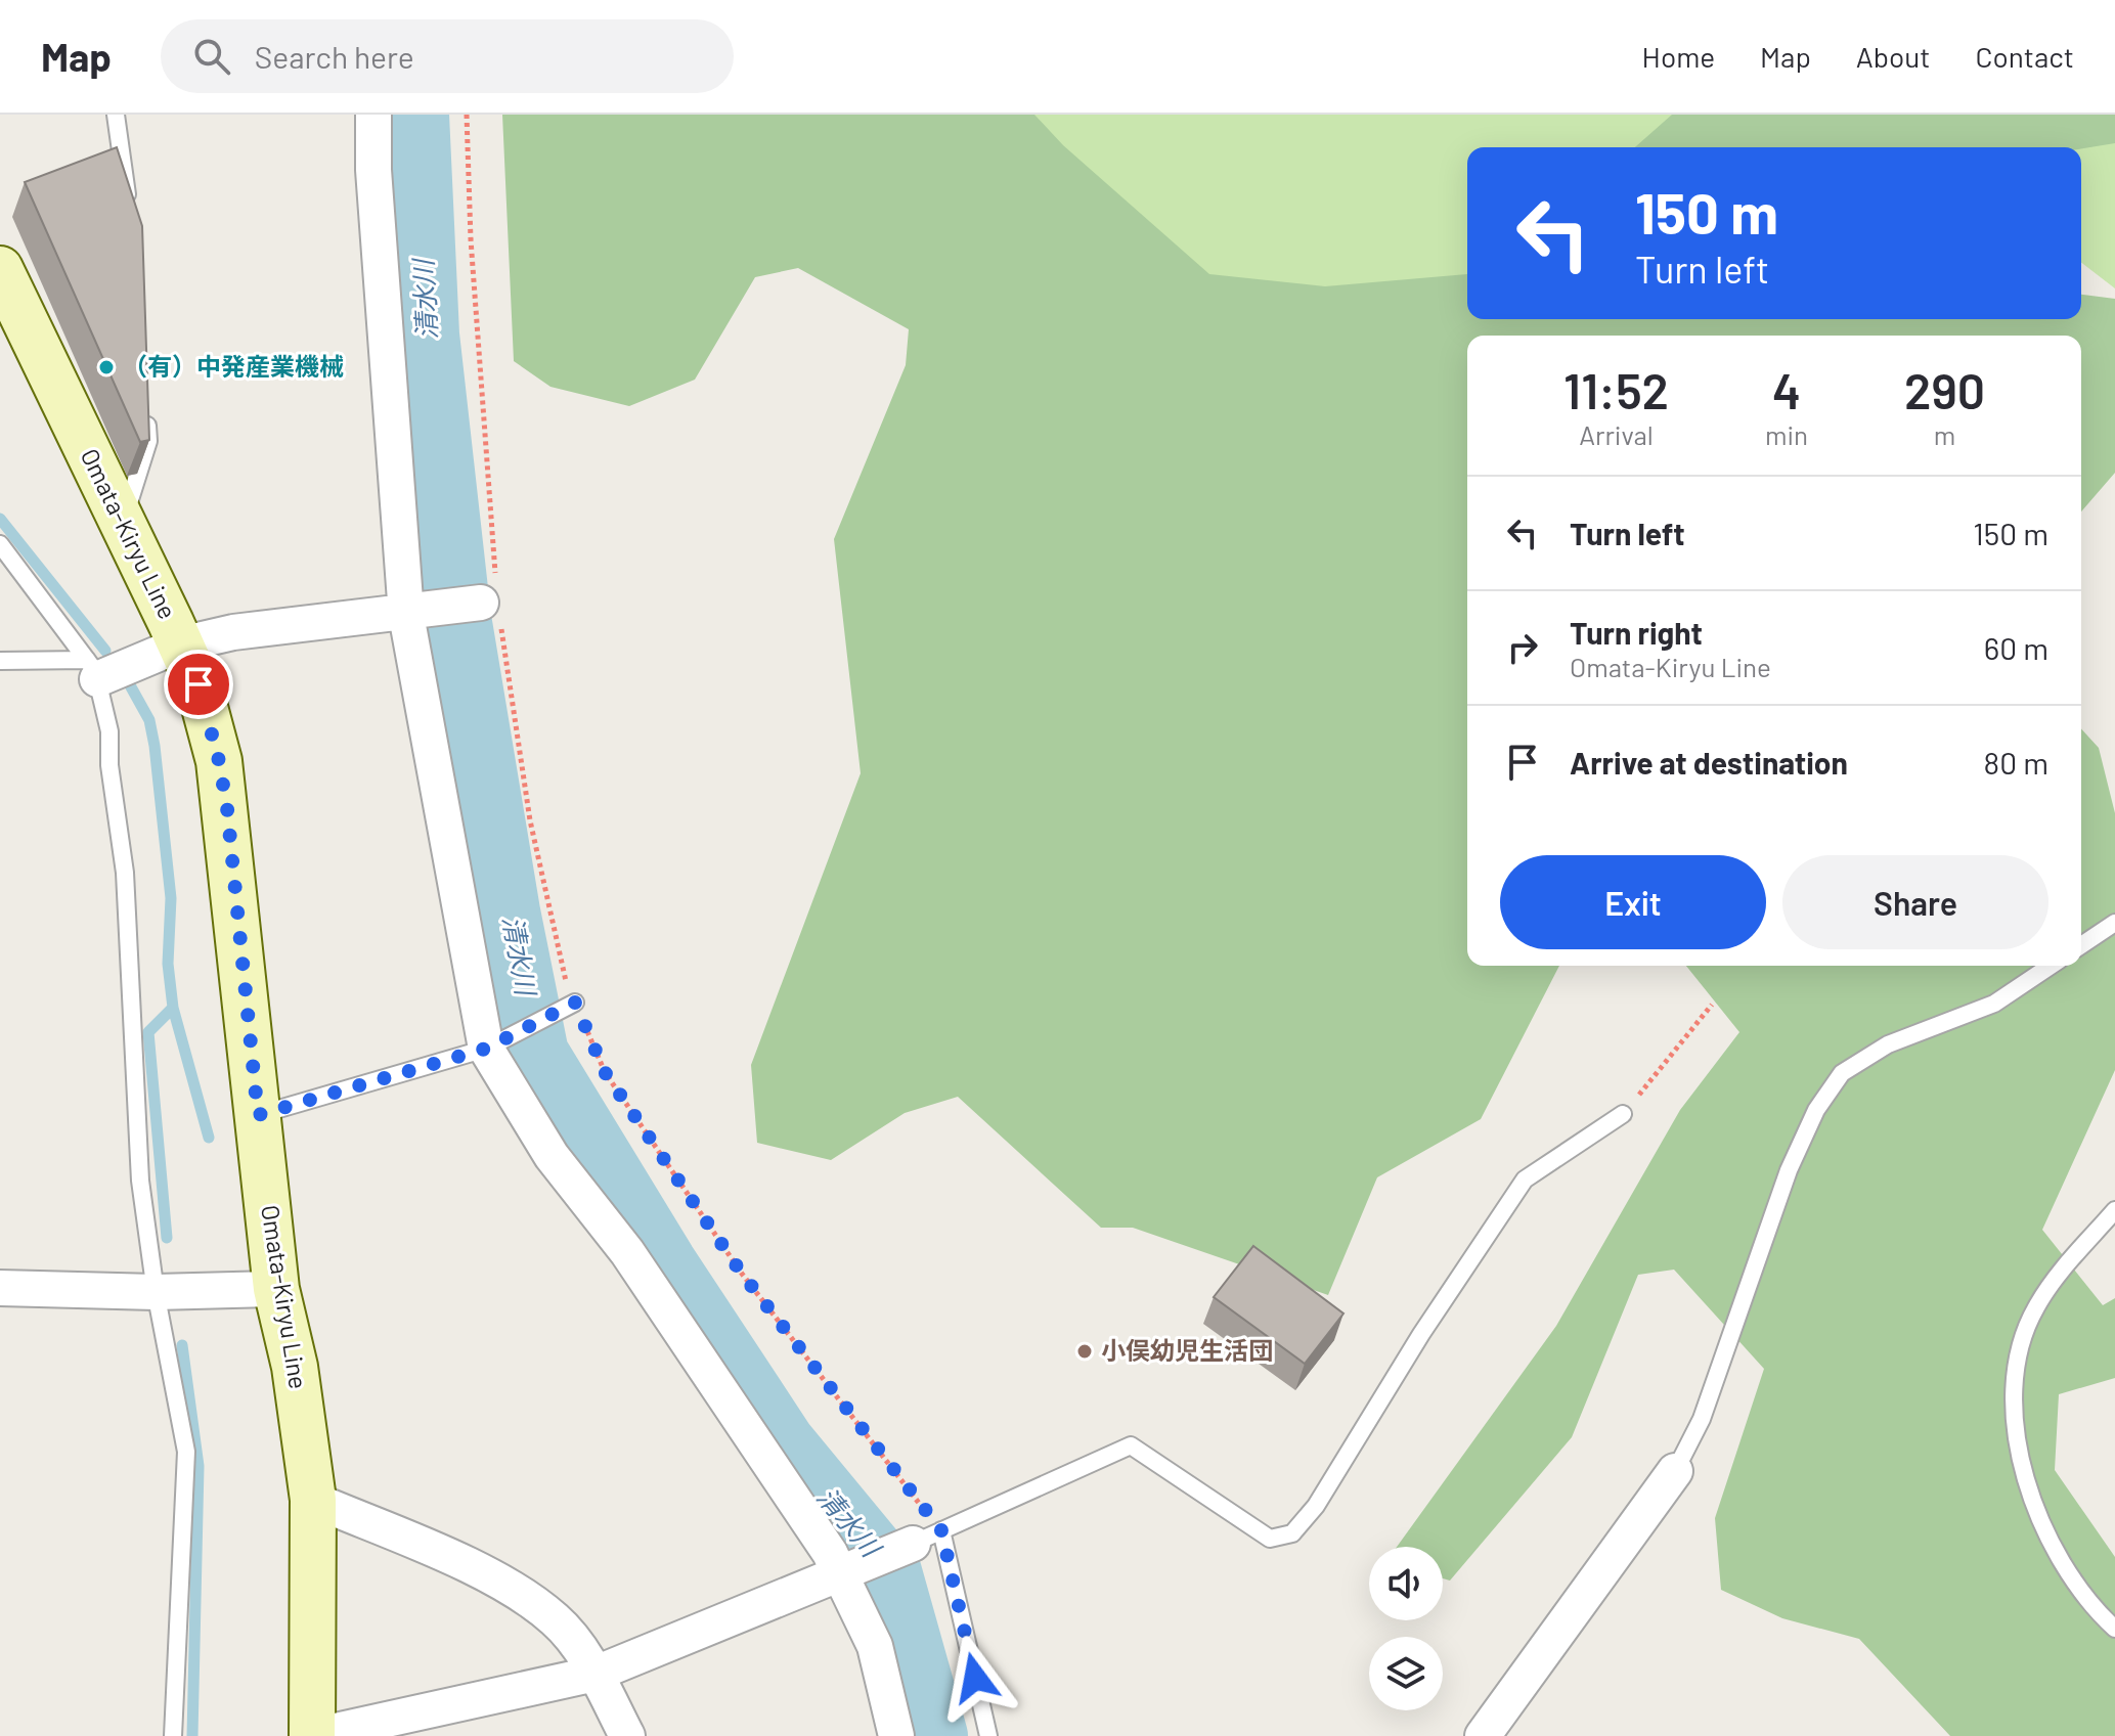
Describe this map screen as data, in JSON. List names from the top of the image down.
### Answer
{
  "streets": {
    "main road": ["Omata-Kiryu Line"]
  },
  "water": ["清水川"],
  "places": ["（有）中発産業機械", "小俣幼児生活団"],
  "page": {
    "header": "Map",
    "search": "Search here",
    "nav": [
      "Home",
      "Map",
      "About",
      "Contact"
    ],
    "turn": ["150 m", "Turn left"],
    "eta": [
      "11:52",
      "Arrival",
      "4",
      "min",
      "290",
      "m"
    ],
    "list": [
      {
        "name": "Turn left",
        "value": "150 m"
      },
      {
        "name": "Turn right",
        "note": "Omata-Kiryu Line",
        "value": "60 m"
      },
      {
        "name": "Arrive at destination",
        "value": "80 m"
      }
    ],
    "buttons": ["Exit", "Share"]
  }
}
